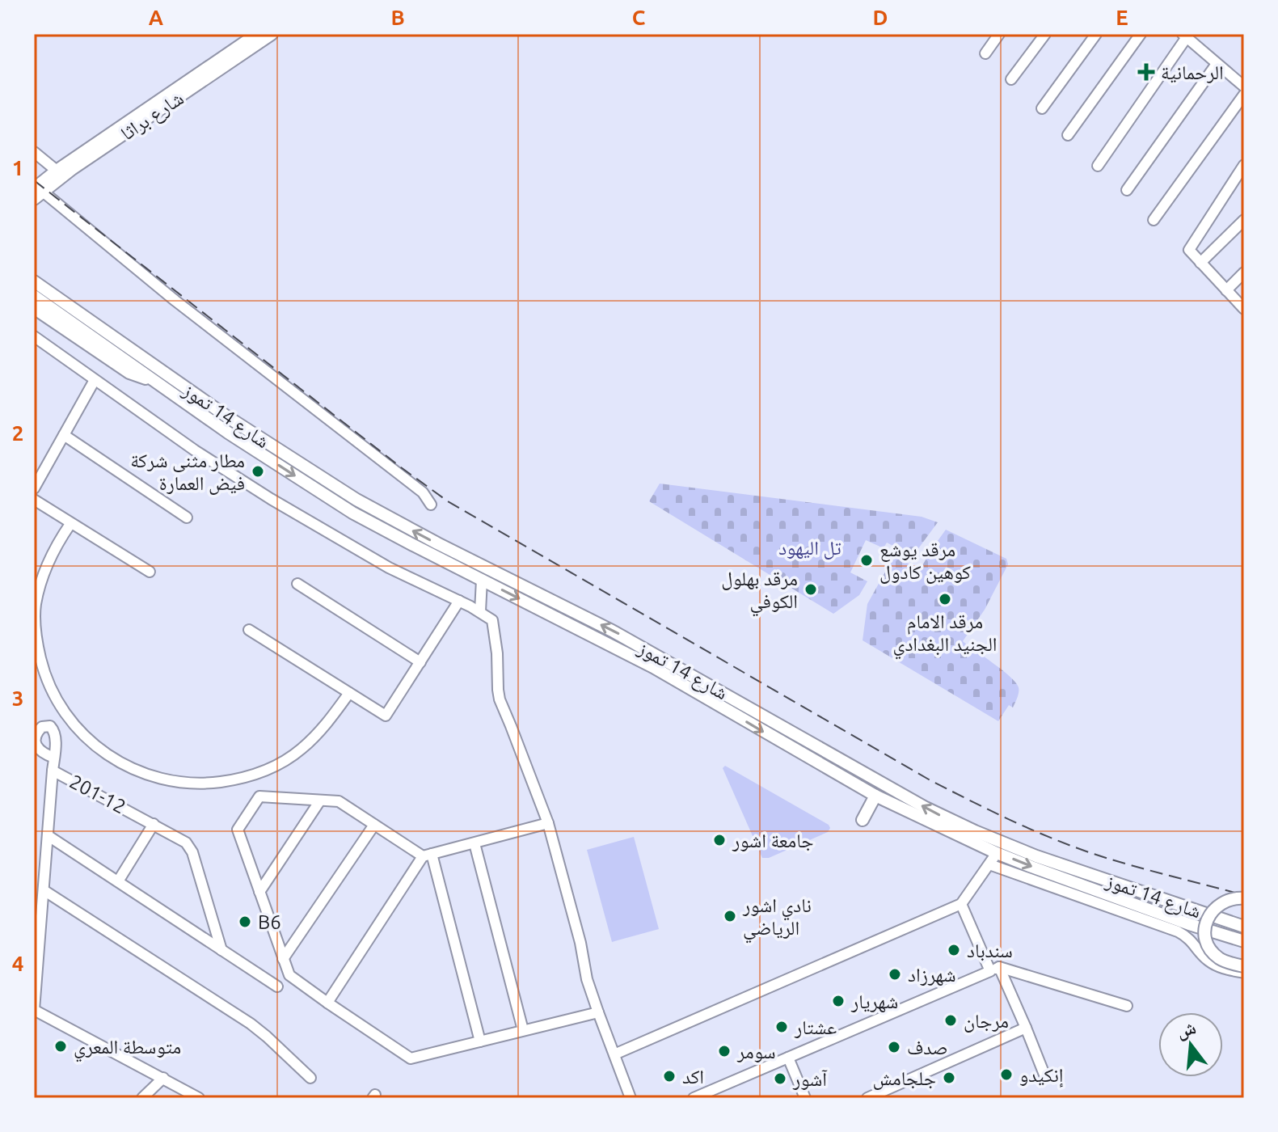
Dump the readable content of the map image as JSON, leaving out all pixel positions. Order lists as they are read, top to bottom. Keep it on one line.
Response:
{"streets":{"main road":["شارع براثا","شارع 14 تموز"],"street":["201-12"]},"parks":["تل اليهود"],"places":{"health":["الرحمانية"],"other":["مطار مثنى شركة فيض العمارة","مرقد يوشع كوهين كادول","مرقد بهلول الكوفي","مرقد الامام الجنيد البغدادي","جامعة اشور","نادي اشور الرياضي","B6","سندباد","شهرزاد","شهريار","مرجان","عشتار","متوسطة المعري","صدف","سومر","إنكيدو","اكد","جلجامش","آشور"]},"north":"top","grid":{"columns":["A","B","C","D","E"],"rows":["1","2","3","4"]}}
